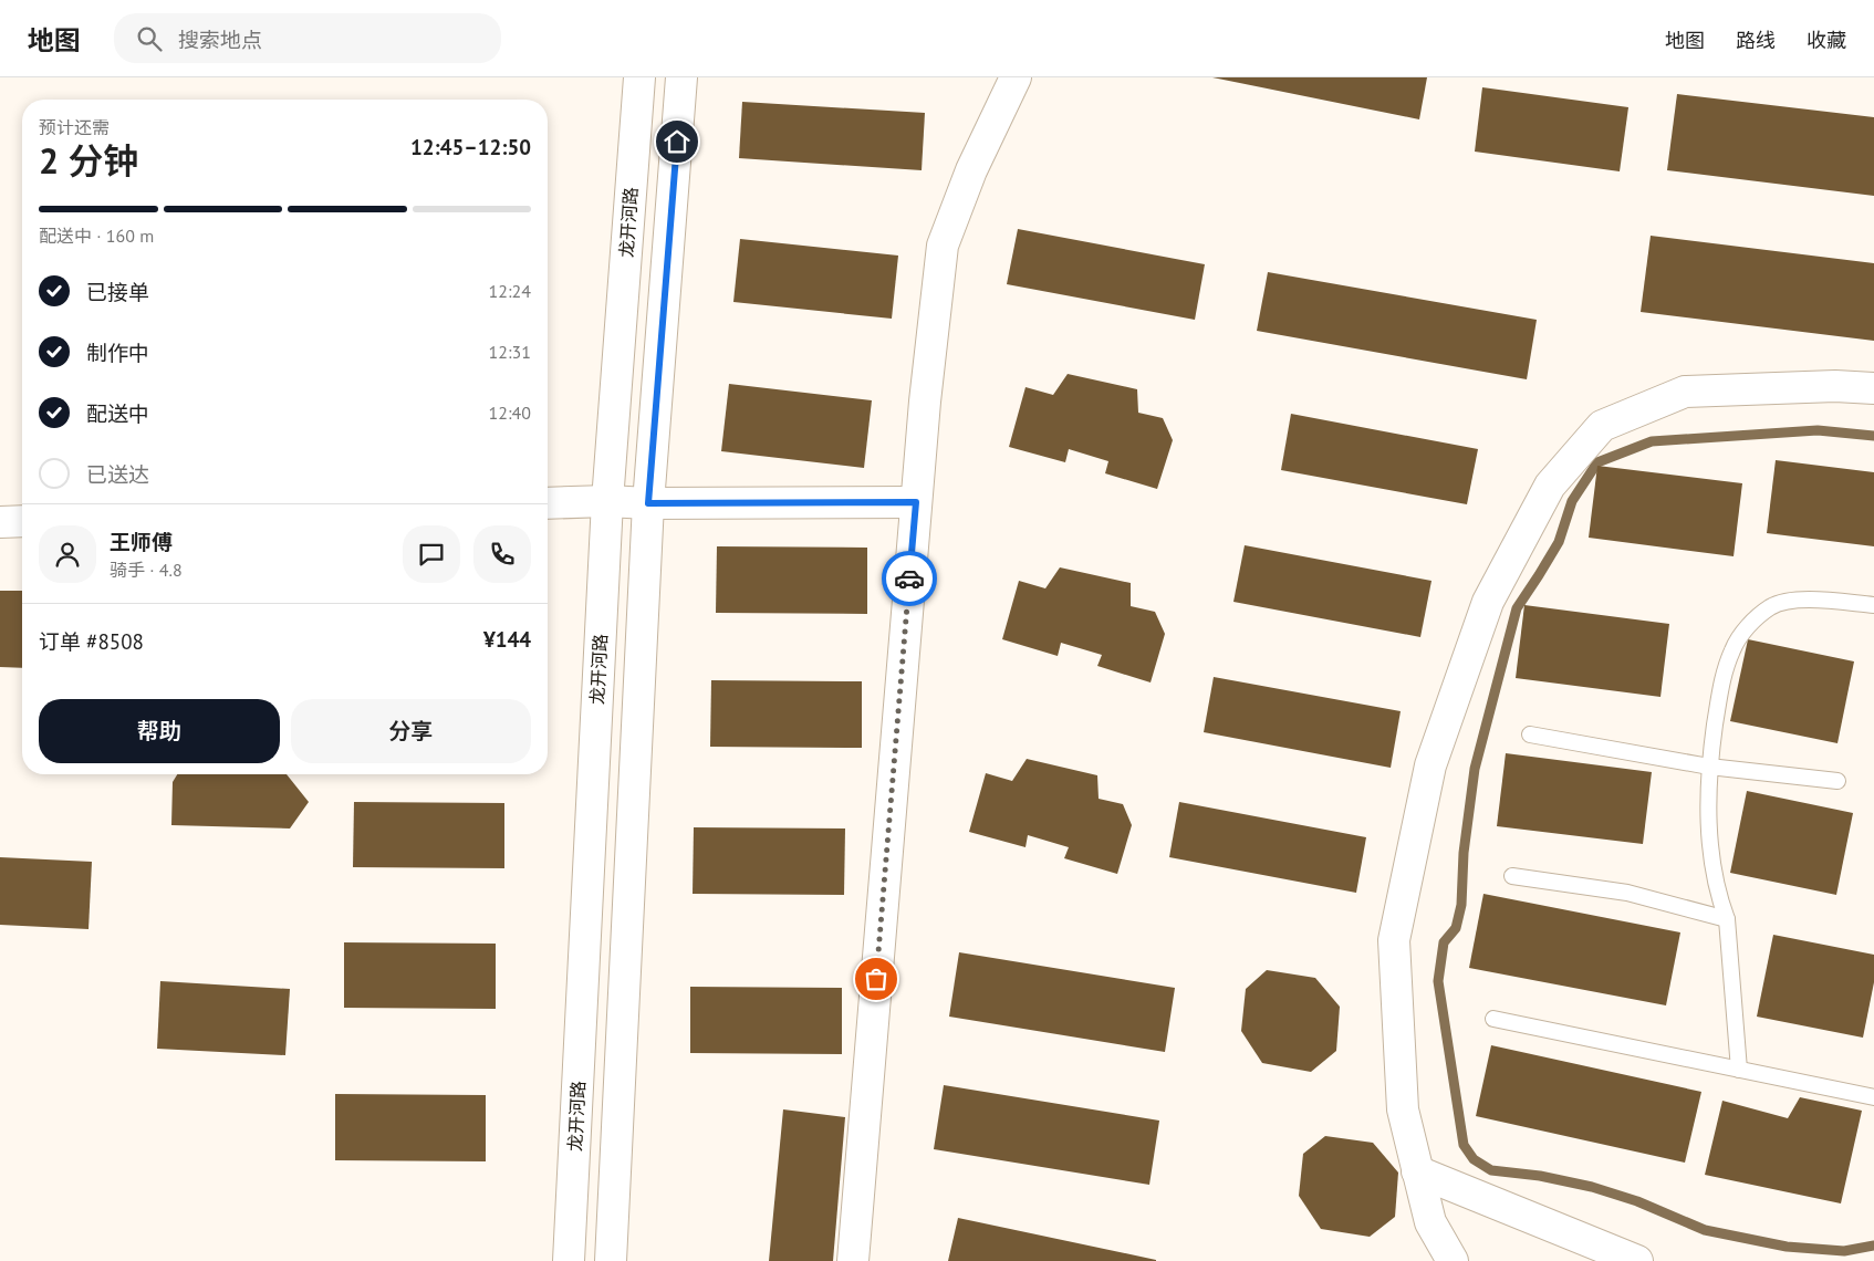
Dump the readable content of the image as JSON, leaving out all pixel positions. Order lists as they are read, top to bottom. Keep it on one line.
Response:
{"streets":{"street":["龙开河路"]},"page":{"header":"地图","search":"搜索地点","nav":["地图","路线","收藏"],"heading":["2 分钟","预计还需","12:45–12:50"],"panel":["王师傅","骑手 · 4.8","订单 #8508","¥144"],"bar":"配送中 · 160 m","list":[["已接单","12:24"],["制作中","12:31"],["配送中","12:40"],"已送达"],"buttons":["帮助","分享"]}}
